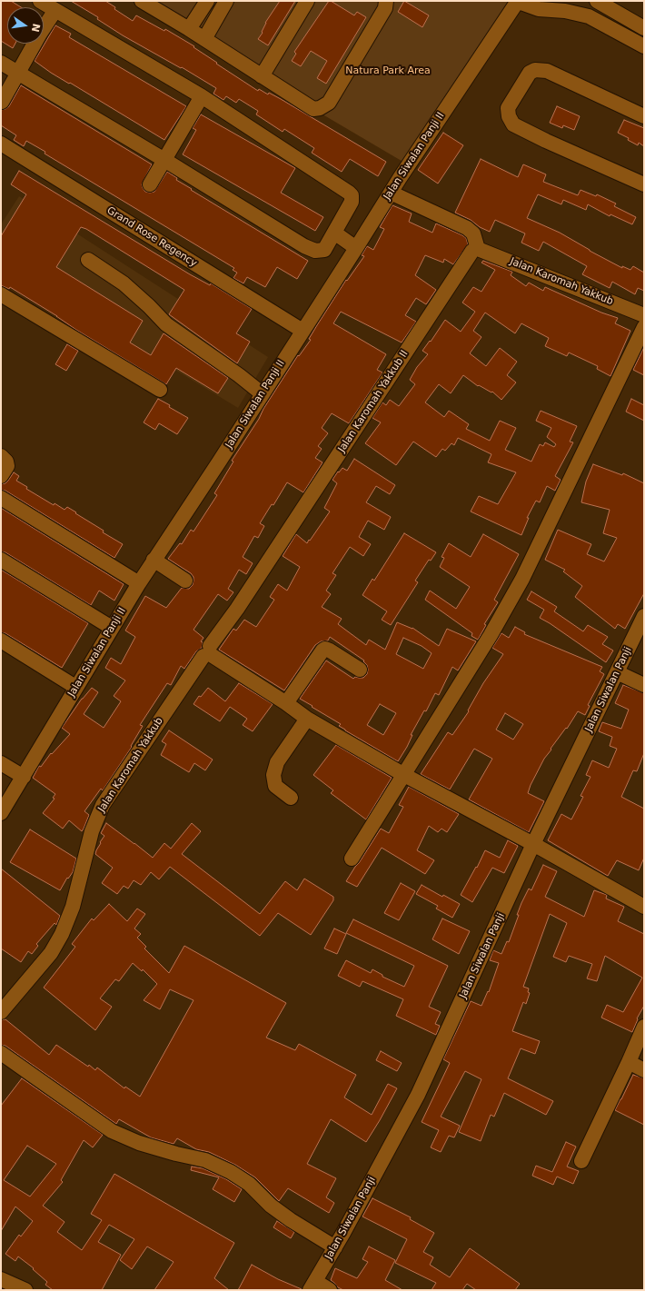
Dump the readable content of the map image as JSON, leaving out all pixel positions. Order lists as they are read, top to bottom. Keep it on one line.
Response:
{"streets":{"street":["Jalan Siwalan Panji II","Grand Rose Regency","Jalan Karomah Yakkub","Jalan Karomah Yakkub II","Jalan Siwalan Panji"]},"crossings":[["Jalan Siwalan Panji II","Grand Rose Regency"],["Jalan Karomah Yakkub","Jalan Karomah Yakkub II"]],"parks":["Natura Park Area"],"north":"right"}
